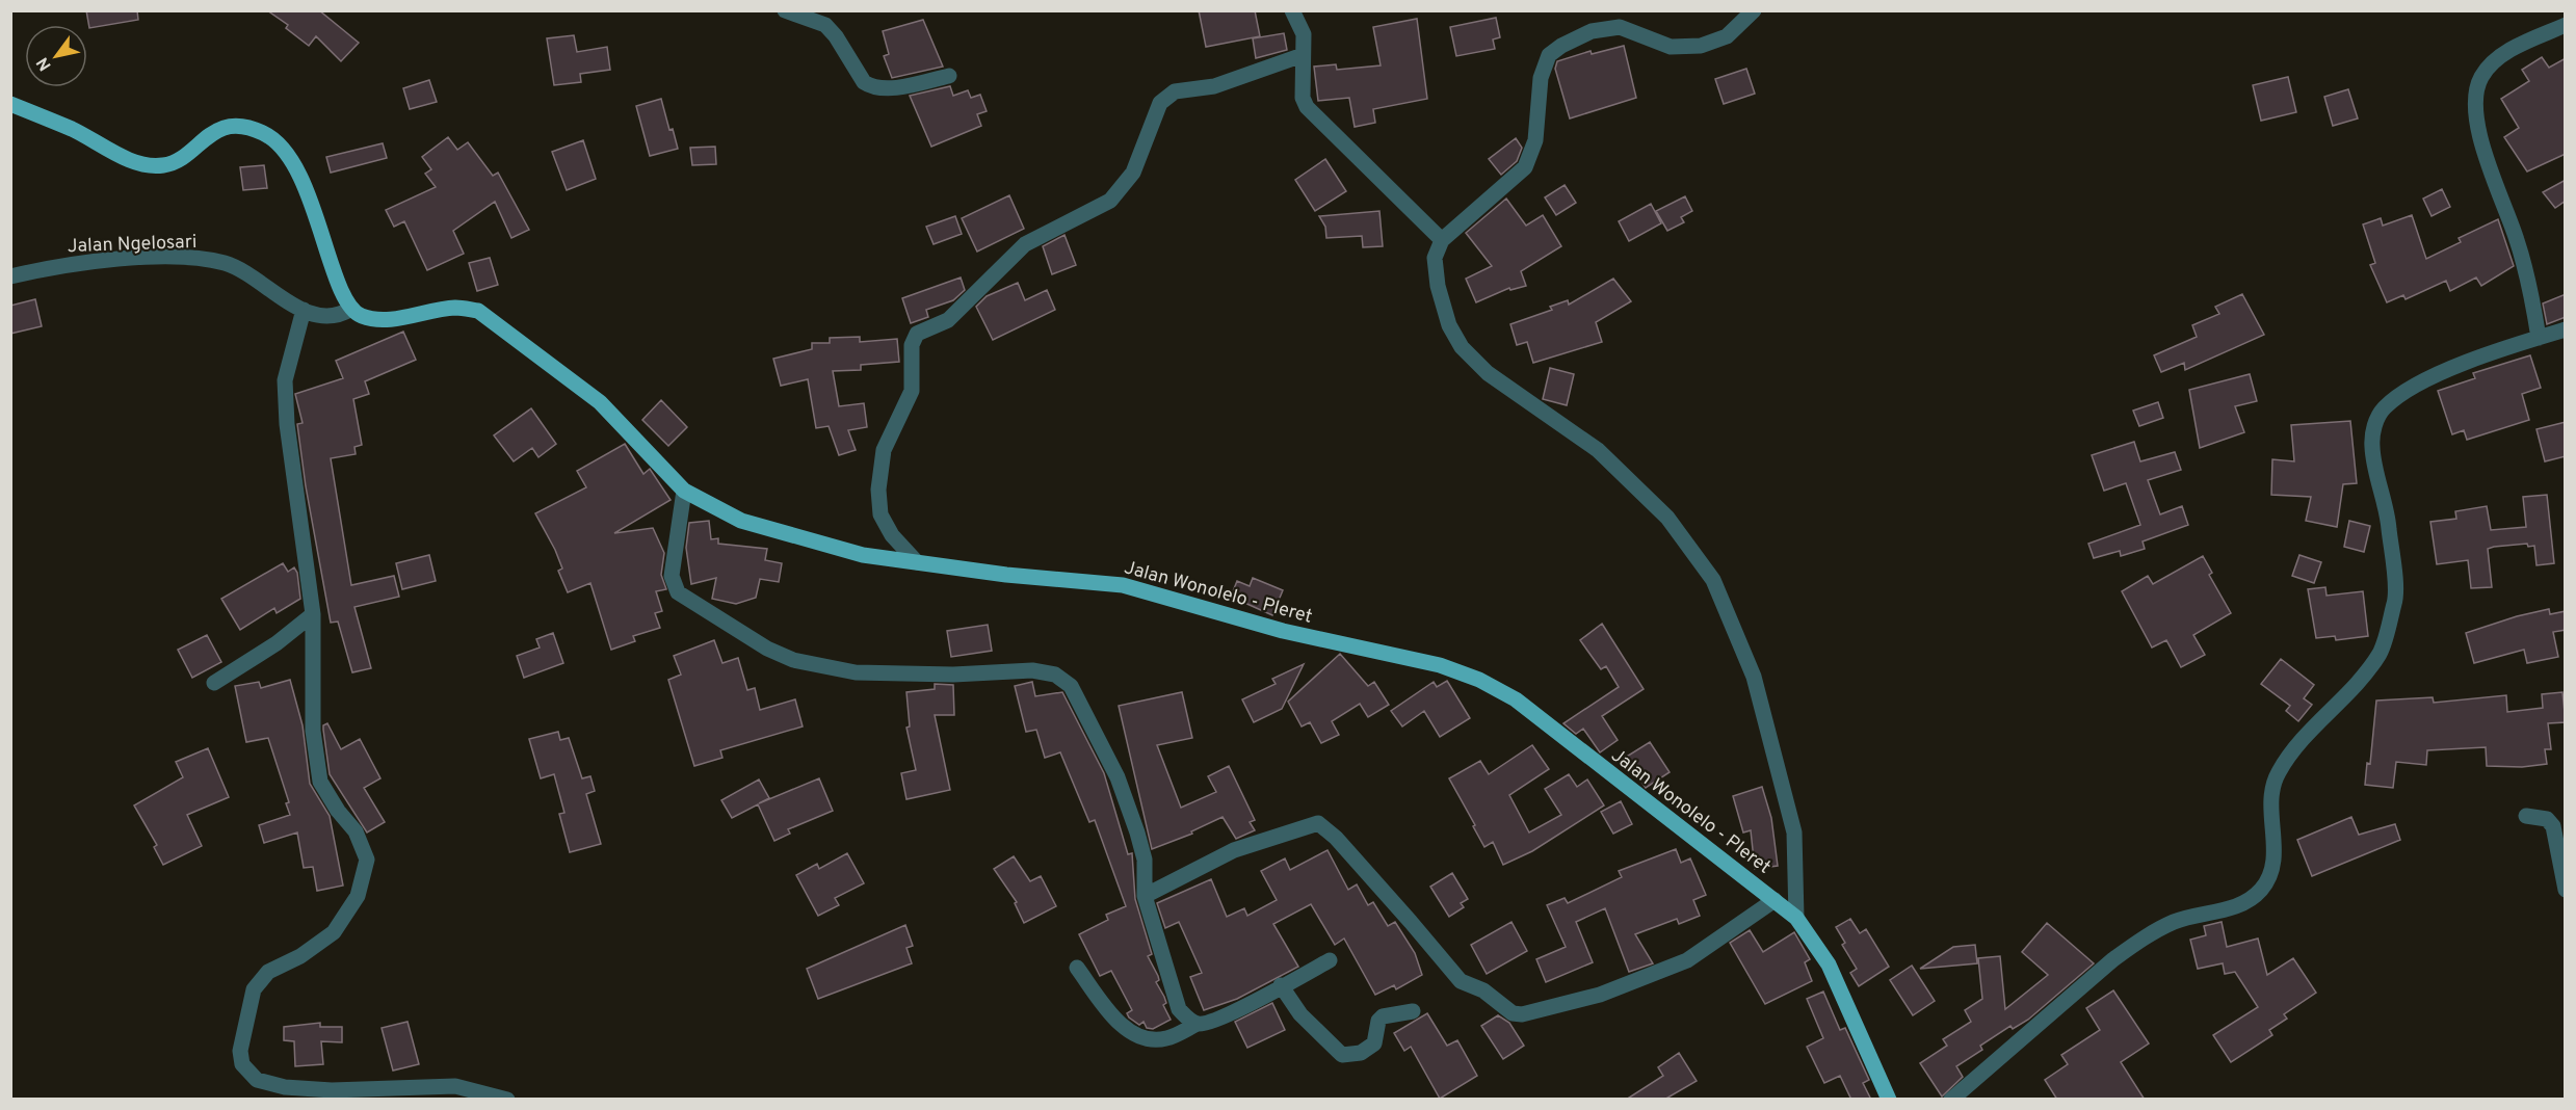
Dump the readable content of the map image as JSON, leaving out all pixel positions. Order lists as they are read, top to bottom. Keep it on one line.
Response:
{"streets":{"main road":["Jalan Wonolelo - Pleret"],"street":["Jalan Ngelosari"]},"crossings":[["Jalan Ngelosari","Jalan Wonolelo - Pleret"]],"north":"bottom left"}
